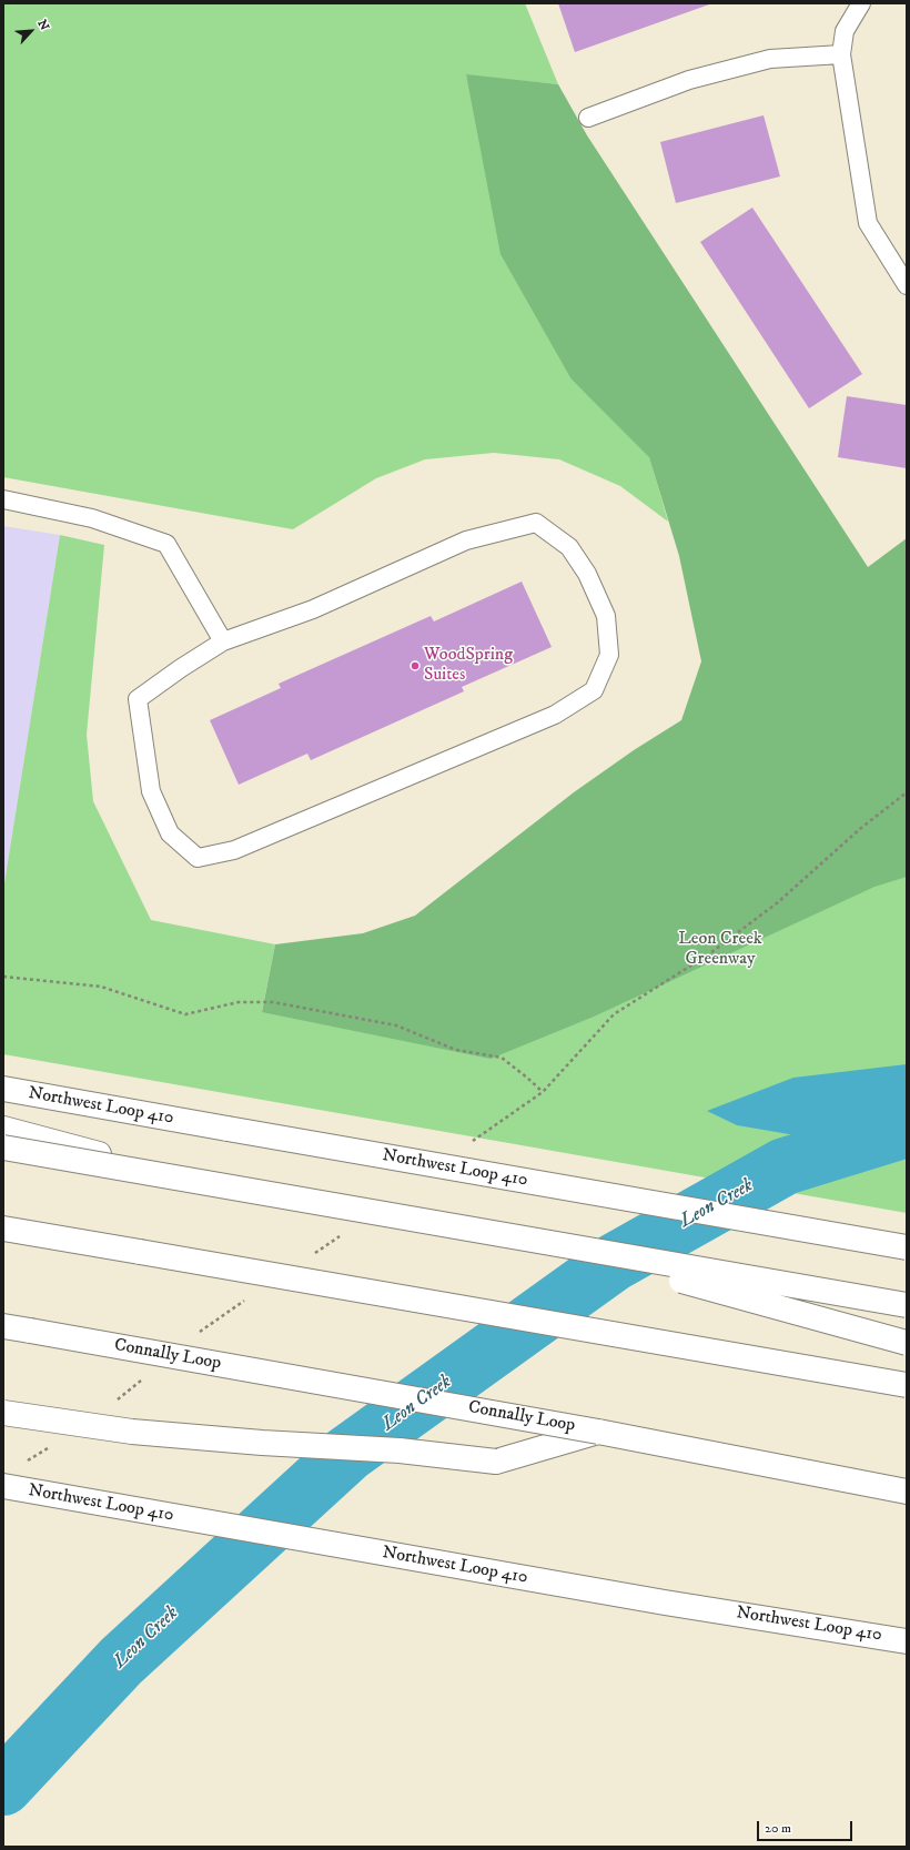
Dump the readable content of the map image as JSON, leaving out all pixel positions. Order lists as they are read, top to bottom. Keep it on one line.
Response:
{"streets":{"main road":["Northwest Loop 410","Connally Loop"]},"water":["Leon Creek"],"parks":["Leon Creek Greenway"],"places":["WoodSpring Suites"],"scale_bar":"20 m","north":"top right"}
